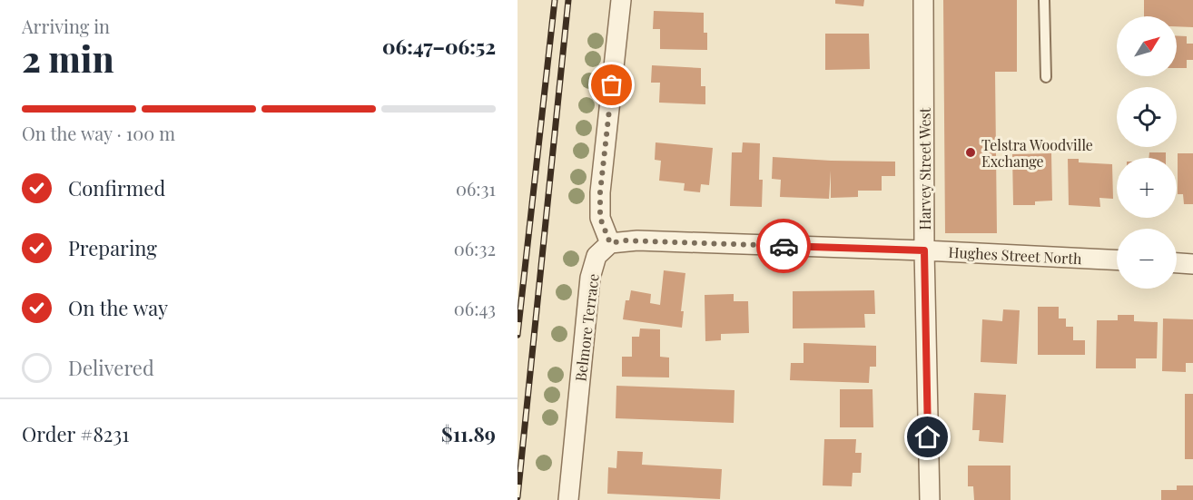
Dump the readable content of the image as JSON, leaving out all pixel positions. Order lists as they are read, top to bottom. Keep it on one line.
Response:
{"streets":{"street":["Harvey Street West","Hughes Street North","Belmore Terrace"]},"crossings":[["Harvey Street West","Hughes Street North"],["Hughes Street North","Belmore Terrace"]],"places":["Telstra Woodville Exchange"],"north":"top right","page":{"heading":["2 min","Arriving in","06:47–06:52"],"panel":["Order #8231","$11.89"],"map_buttons":["+","−"],"bar":"On the way · 100 m","list":[["Confirmed","06:31"],["Preparing","06:32"],["On the way","06:43"],"Delivered"]}}
